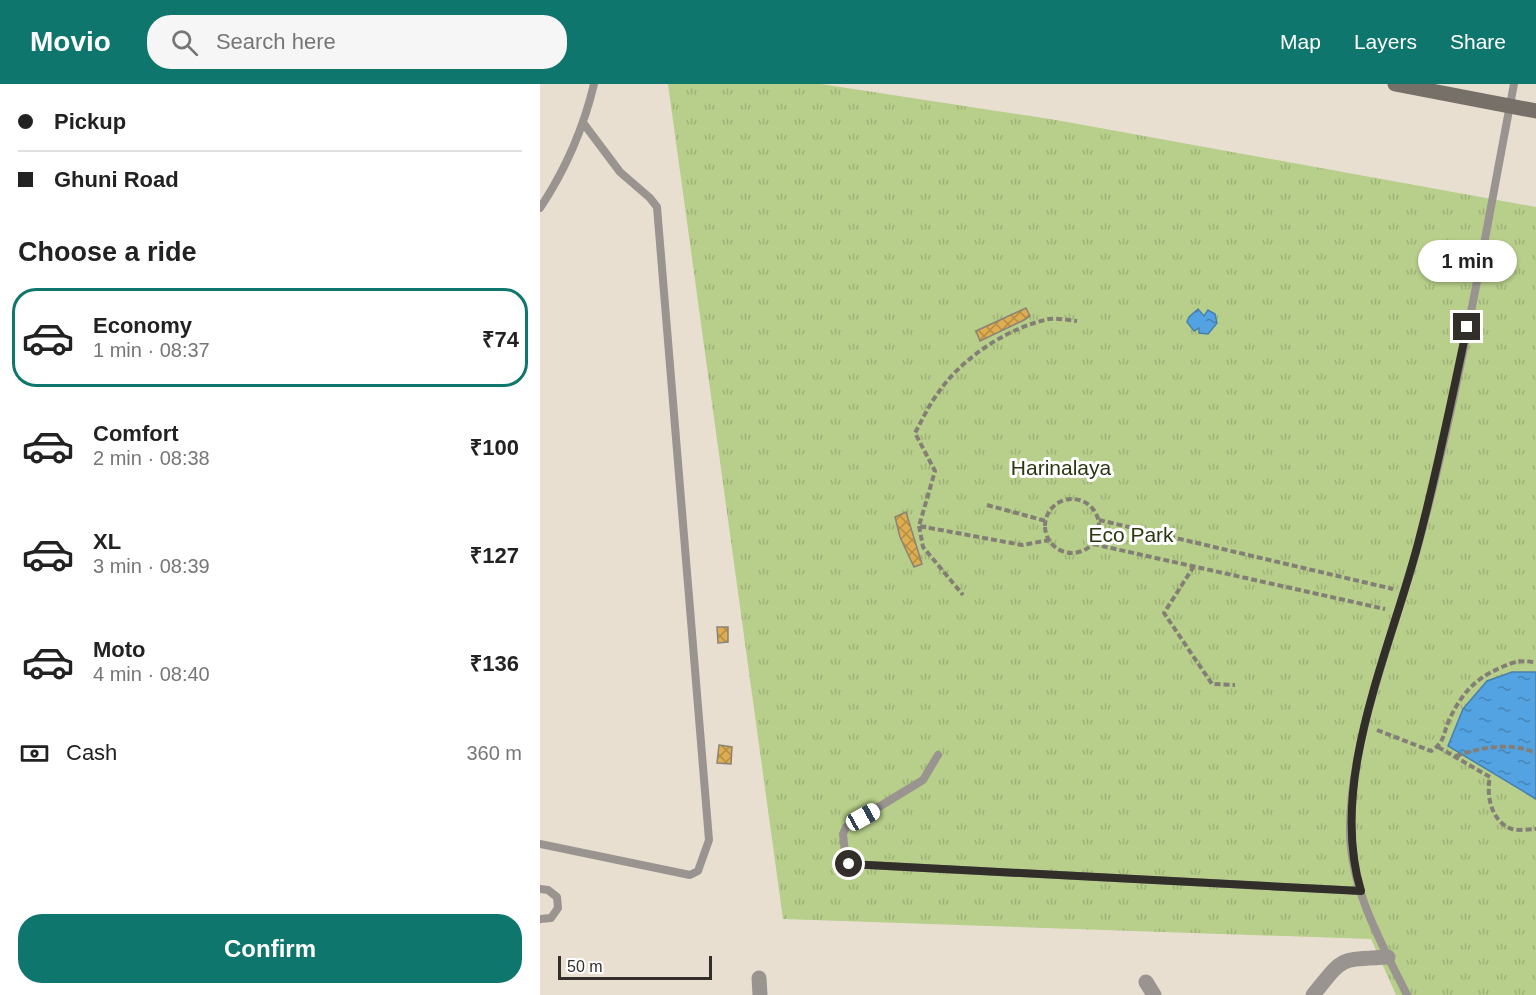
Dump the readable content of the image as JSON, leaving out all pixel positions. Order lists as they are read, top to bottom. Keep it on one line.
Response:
{"parks":["Harinalaya","Eco Park"],"scale_bar":"50 m","page":{"header":"Movio","search":"Search here","nav":["Map","Layers","Share"],"banner":["Pickup","Ghuni Road"],"heading":"Choose a ride","bubble":"1 min","list":[{"name":"Economy","note":"1 min · 08:37","value":"₹74"},{"name":"Comfort","note":"2 min · 08:38","value":"₹100"},{"name":"XL","note":"3 min · 08:39","value":"₹127"},{"name":"Moto","note":"4 min · 08:40","value":"₹136"}],"pay":["Cash","360 m"],"buttons":"Confirm","scale":"50 m"}}
